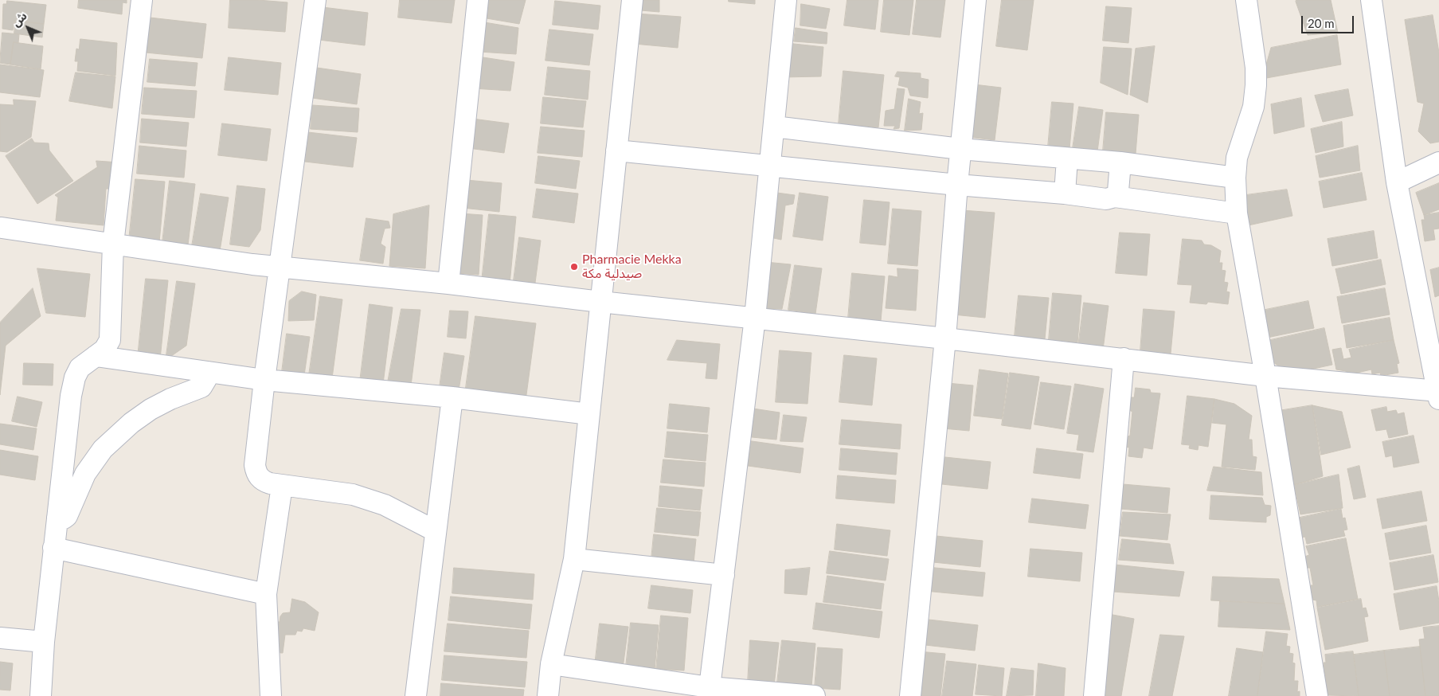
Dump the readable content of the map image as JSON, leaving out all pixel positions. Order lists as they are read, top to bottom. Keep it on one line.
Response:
{"places":["Pharmacie Mekka صيدلية مكة"],"scale_bar":"20 m","north":"top left"}
